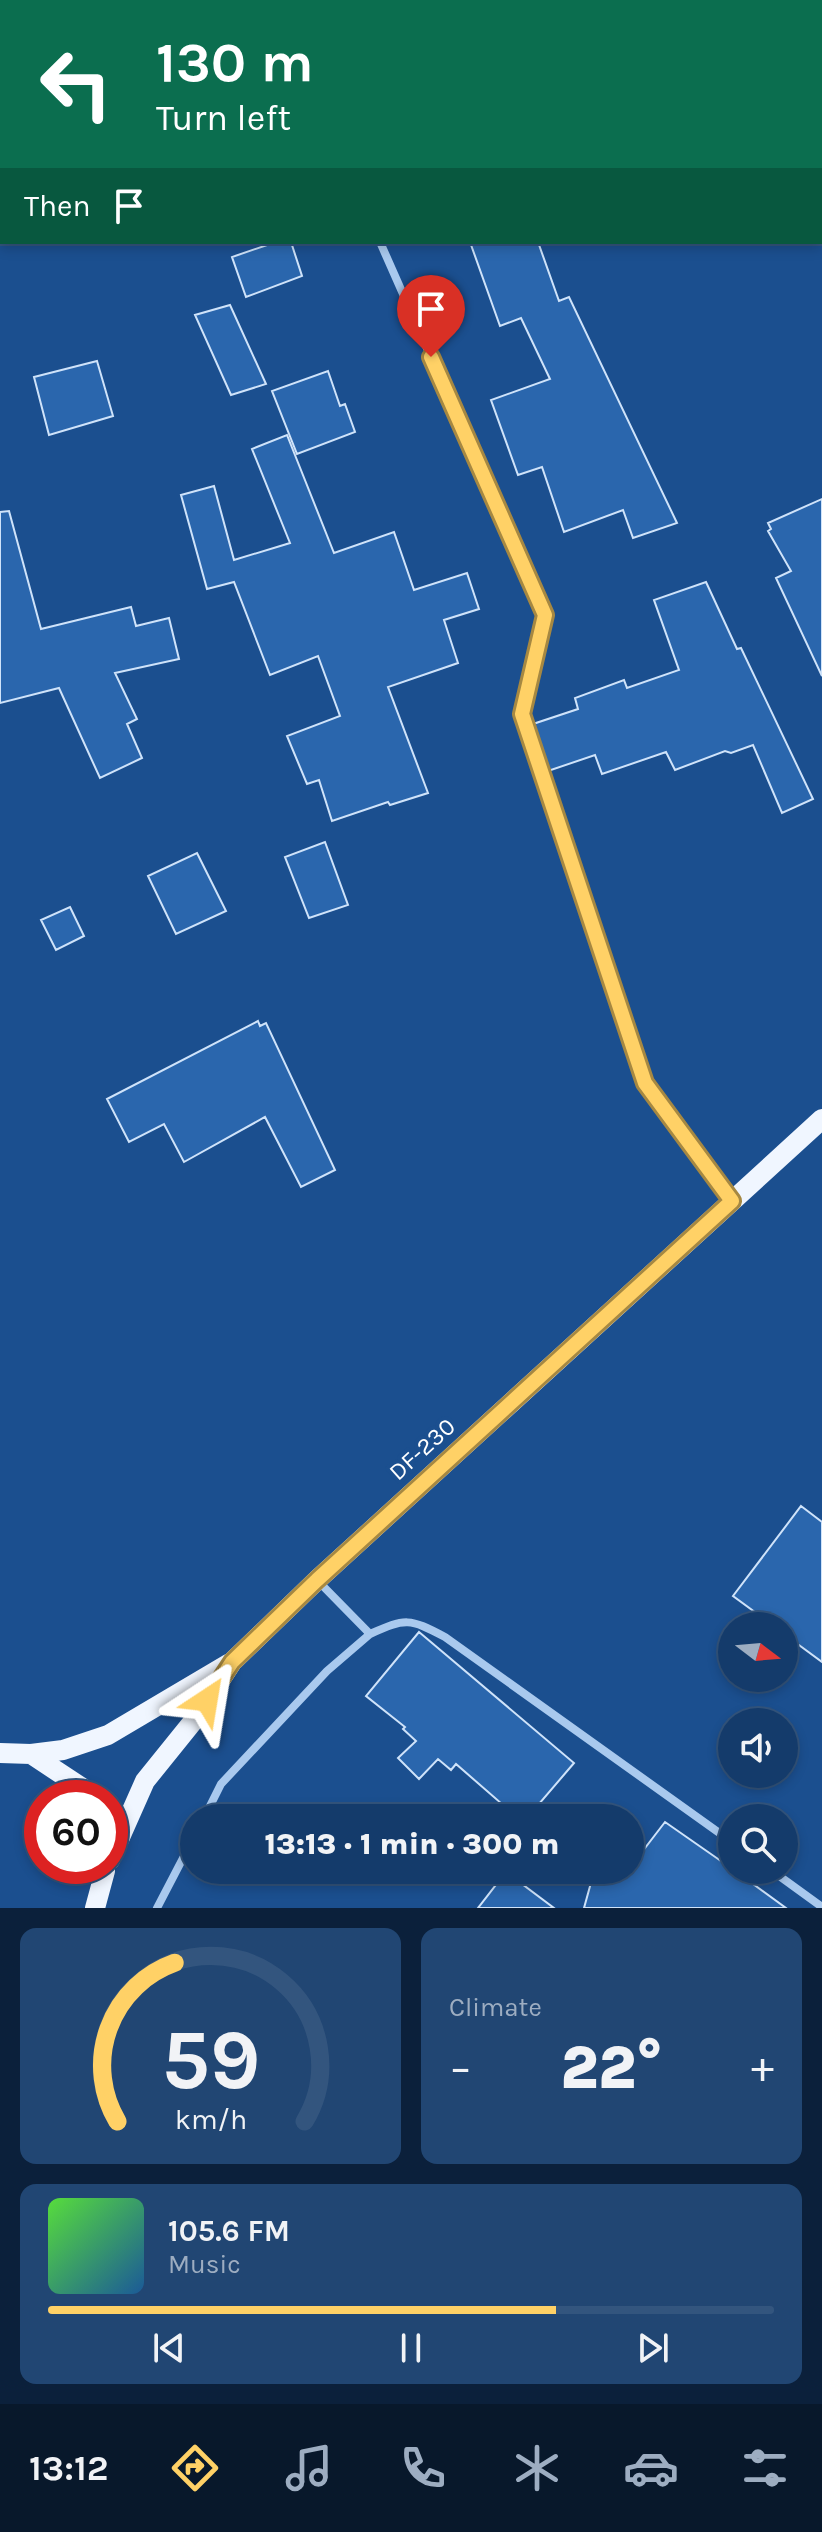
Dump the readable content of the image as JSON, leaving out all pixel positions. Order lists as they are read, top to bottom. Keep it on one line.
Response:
{"streets":{"main road":["DF-230"]},"north":"right","page":{"turn":["130 m","Turn left"],"then":"Then","limit":"60","trip":"13:13 · 1 min · 300 m","tile":"Climate","heat":["−","22°","+"],"song":["105.6 FM","Music"],"tabs":"13:12","gauge":["59","km/h"]}}
